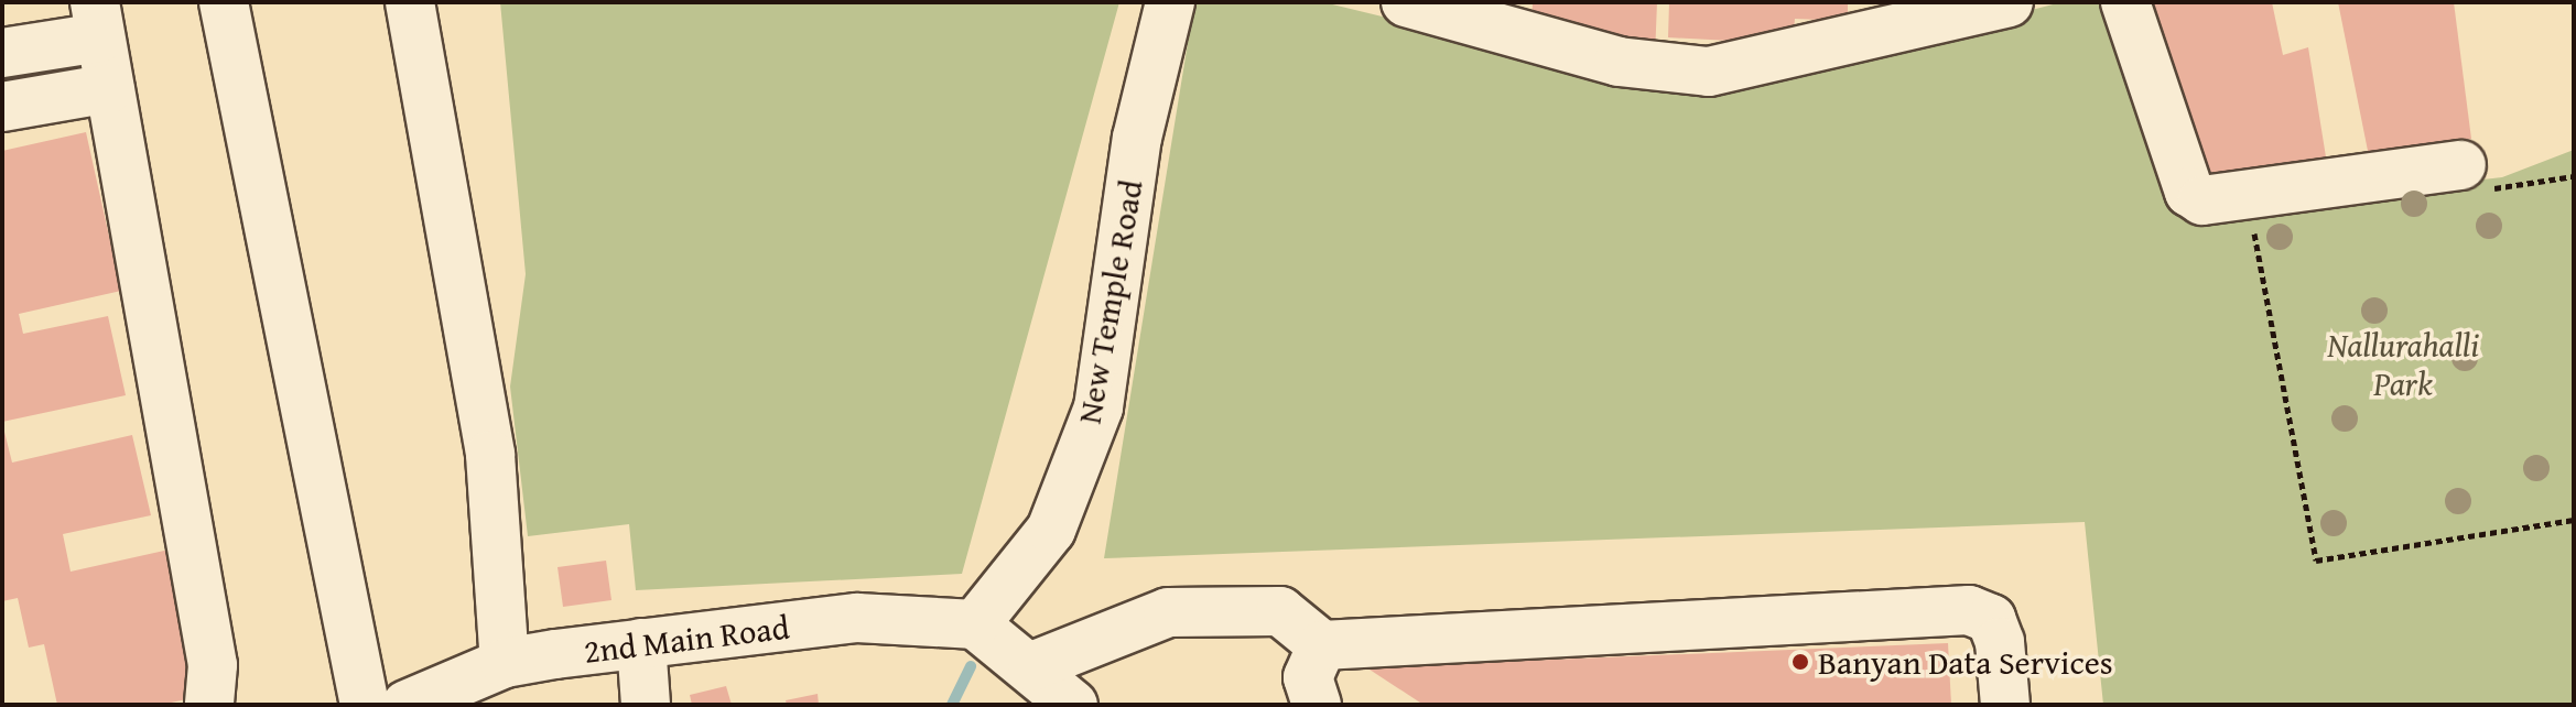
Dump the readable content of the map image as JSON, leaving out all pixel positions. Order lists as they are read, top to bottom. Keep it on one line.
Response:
{"streets":{"street":["New Temple Road","2nd Main Road"]},"crossings":[["New Temple Road","2nd Main Road"]],"parks":["Nallurahalli Park"],"places":["Banyan Data Services"]}
